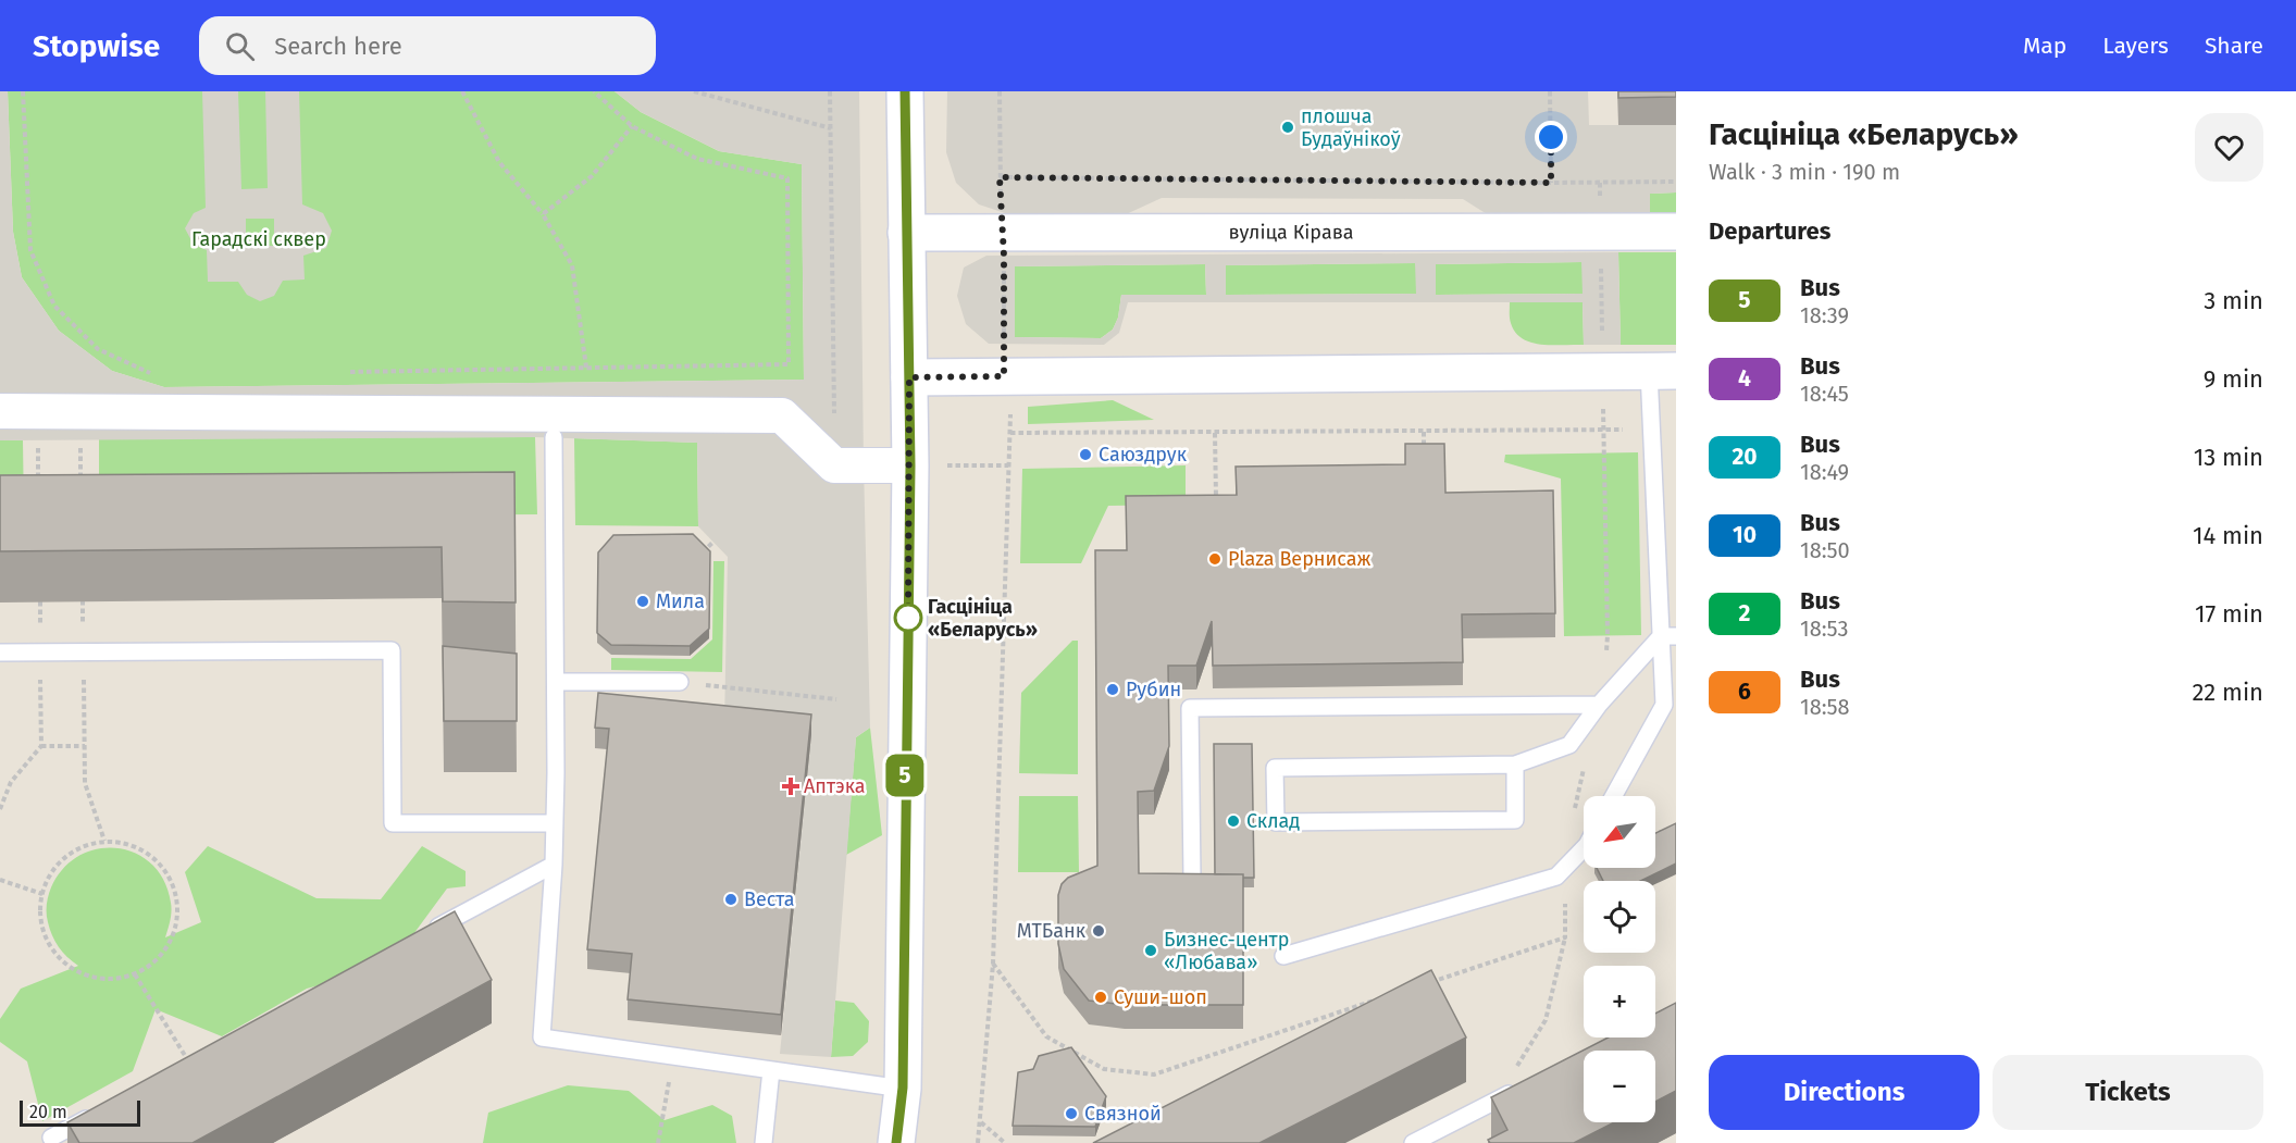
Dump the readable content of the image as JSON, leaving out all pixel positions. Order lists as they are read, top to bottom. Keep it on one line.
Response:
{"streets":{"street":["вуліца Кірава"]},"parks":["Гарадскі сквер"],"places":{"other":["плошча Будаўнікоў","Саюздрук","Plaza Вернисаж","Мила","Гасцініца «Беларусь»","Рубин","Склад","Веста","МТБанк","Бизнес-центр «Любава»","Суши-шоп","Связной"],"health":["Аптэка"]},"lines":["bus line 5"],"scale_bar":"20 m","north":"bottom left","page":{"header":"Stopwise","search":"Search here","nav":["Map","Layers","Share"],"on_map":"5","heading":[["Гасцініца «Беларусь»","Walk · 3 min · 190 m"],"Departures"],"list":[{"mark":"5","name":"Bus","note":"18:39","value":"3 min"},{"mark":"4","name":"Bus","note":"18:45","value":"9 min"},{"mark":"20","name":"Bus","note":"18:49","value":"13 min"},{"mark":"10","name":"Bus","note":"18:50","value":"14 min"},{"mark":"2","name":"Bus","note":"18:53","value":"17 min"},{"mark":"6","name":"Bus","note":"18:58","value":"22 min"}],"map_buttons":["+","−"],"buttons":["Directions","Tickets"],"scale":"20 m"}}
